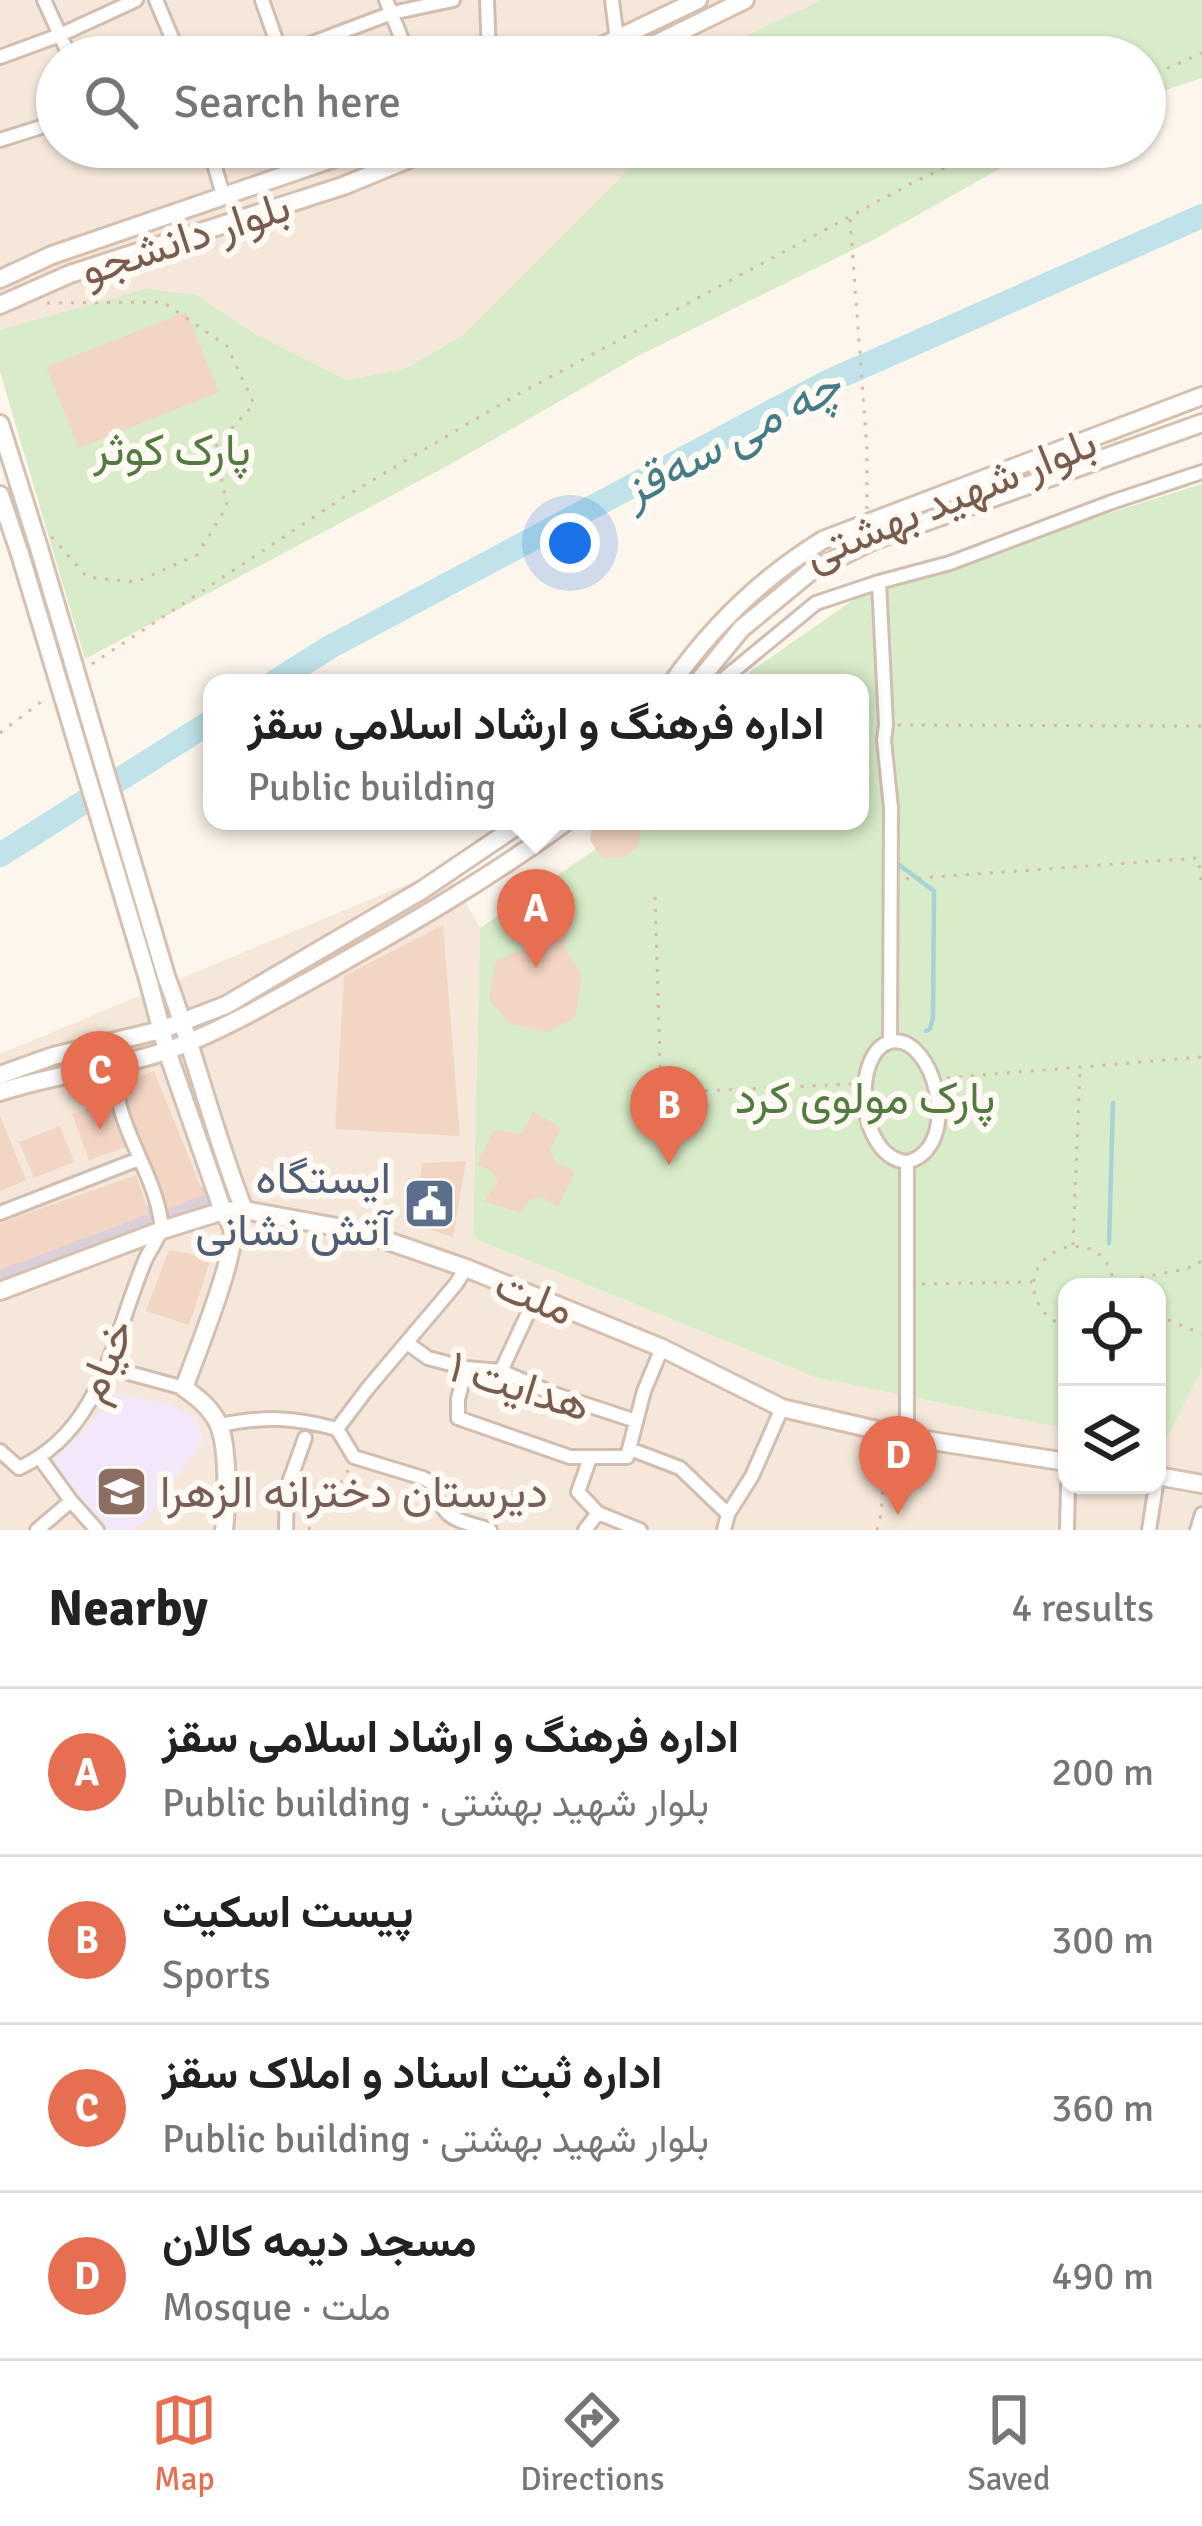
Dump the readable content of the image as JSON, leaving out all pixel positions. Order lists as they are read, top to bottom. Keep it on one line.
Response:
{"streets":{"main road":["بلوار دانشجو","بلوار شهید بهشتی","ملت"],"street":["خیام","هدایت ۱"]},"crossings":[["ملت","خیام"]],"water":["چە می سەقز"],"parks":["پارک کوثر","پارک مولوی کرد"],"places":{"public building":["ایستگاه آتش نشانی"],"school or university":["دیرستان دخترانه الزهرا"]},"page":{"search":"Search here","popup":["اداره فرهنگ و ارشاد اسلامی سقز","Public building"],"pins":["A","C","B","D"],"heading":["Nearby","4 results"],"list":[{"mark":"A","name":"اداره فرهنگ و ارشاد اسلامی سقز","note":"Public building · بلوار شهید بهشتی","value":"200 m"},{"mark":"B","name":"پیست اسکیت","note":"Sports","value":"300 m"},{"mark":"C","name":"اداره ثبت اسناد و املاک سقز","note":"Public building · بلوار شهید بهشتی","value":"360 m"},{"mark":"D","name":"مسجد دیمه کالان","note":"Mosque · ملت","value":"490 m"}],"nav":["Map","Directions","Saved"]}}
